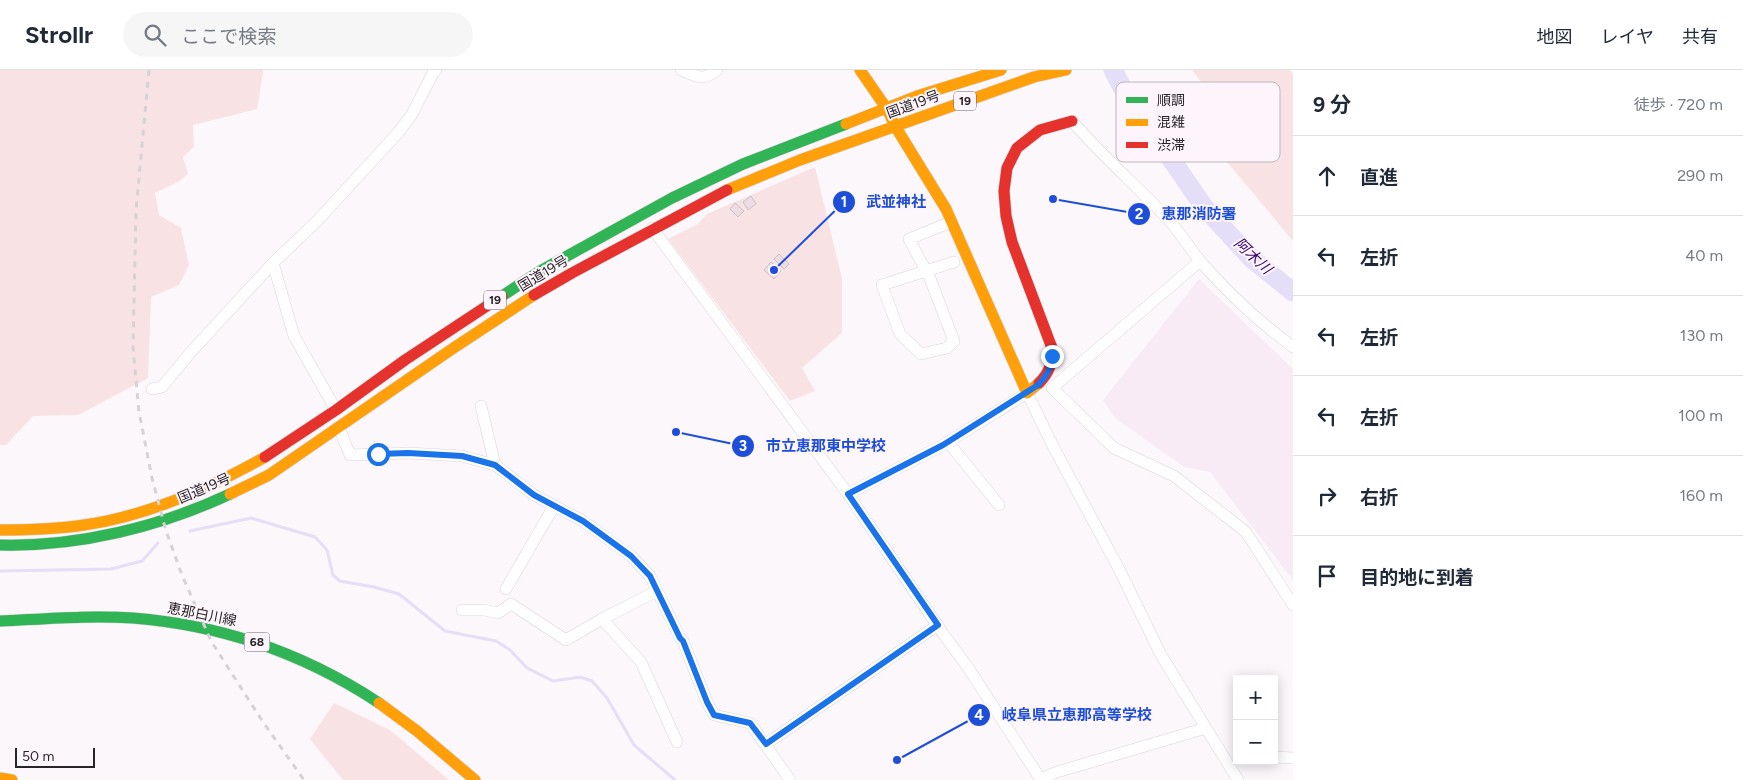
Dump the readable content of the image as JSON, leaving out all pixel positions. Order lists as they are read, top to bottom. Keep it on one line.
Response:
{"streets":{"main road":["19","国道19号","恵那白川線","68"]},"water":["阿木川"],"places":["恵那消防署","武並神社","市立恵那東中学校","岐阜県立恵那高等学校"],"legend":["順調","混雑","渋滞"],"scale_bar":"50 m","page":{"header":"Strollr","search":"ここで検索","nav":["地図","レイヤ","共有"],"heading":["9 分","徒歩 · 720 m"],"list":[["直進","290 m"],["左折","40 m"],["左折","130 m"],["左折","100 m"],["右折","160 m"],"目的地に到着"],"map_buttons":["+","−"],"scale":"50 m"}}
